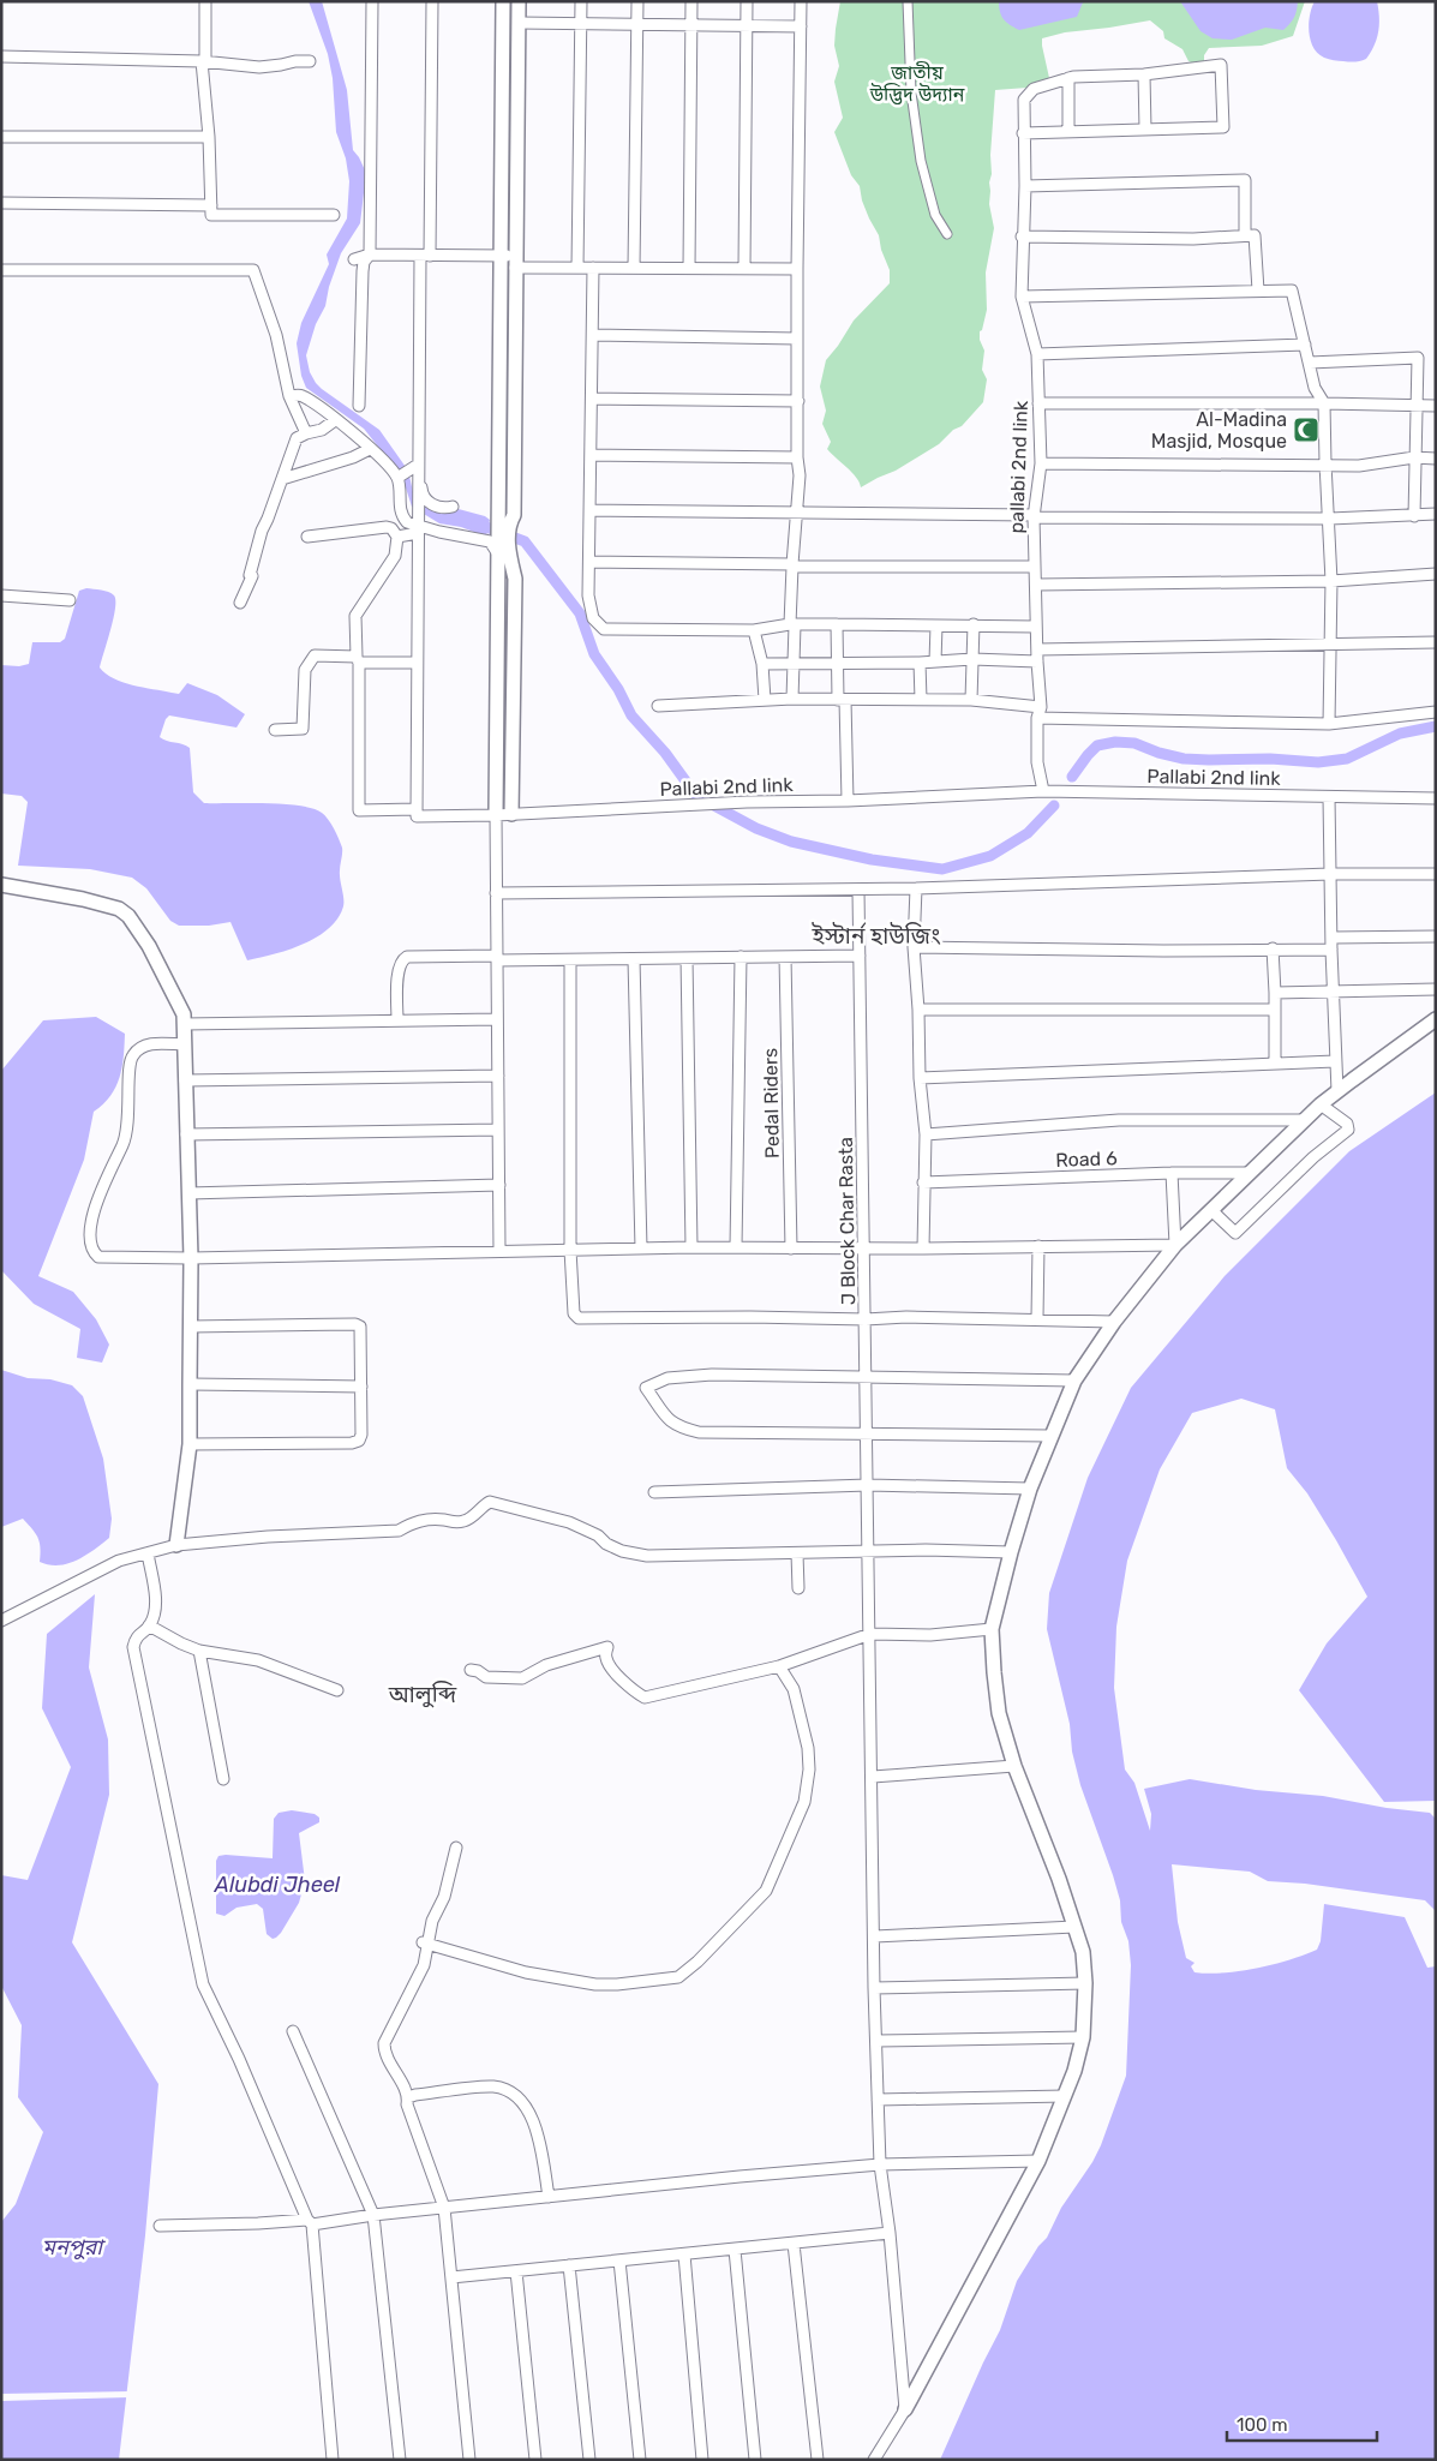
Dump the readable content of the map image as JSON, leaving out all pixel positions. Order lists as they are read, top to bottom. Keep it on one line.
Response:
{"streets":{"street":["pallabi 2nd link","Pallabi 2nd link","Pedal Riders","Road 6","J Block Char Rasta"]},"crossings":[["pallabi 2nd link","Pallabi 2nd link"]],"districts":["ইস্টার্ন হাউজিং","আলুব্দি"],"water":["Alubdi Jheel","মনপুরা"],"parks":["জাতীয় উদ্ভিদ উদ্যান"],"places":{"mosque":["Al-Madina Masjid, Mosque"]},"scale_bar":"100 m"}
